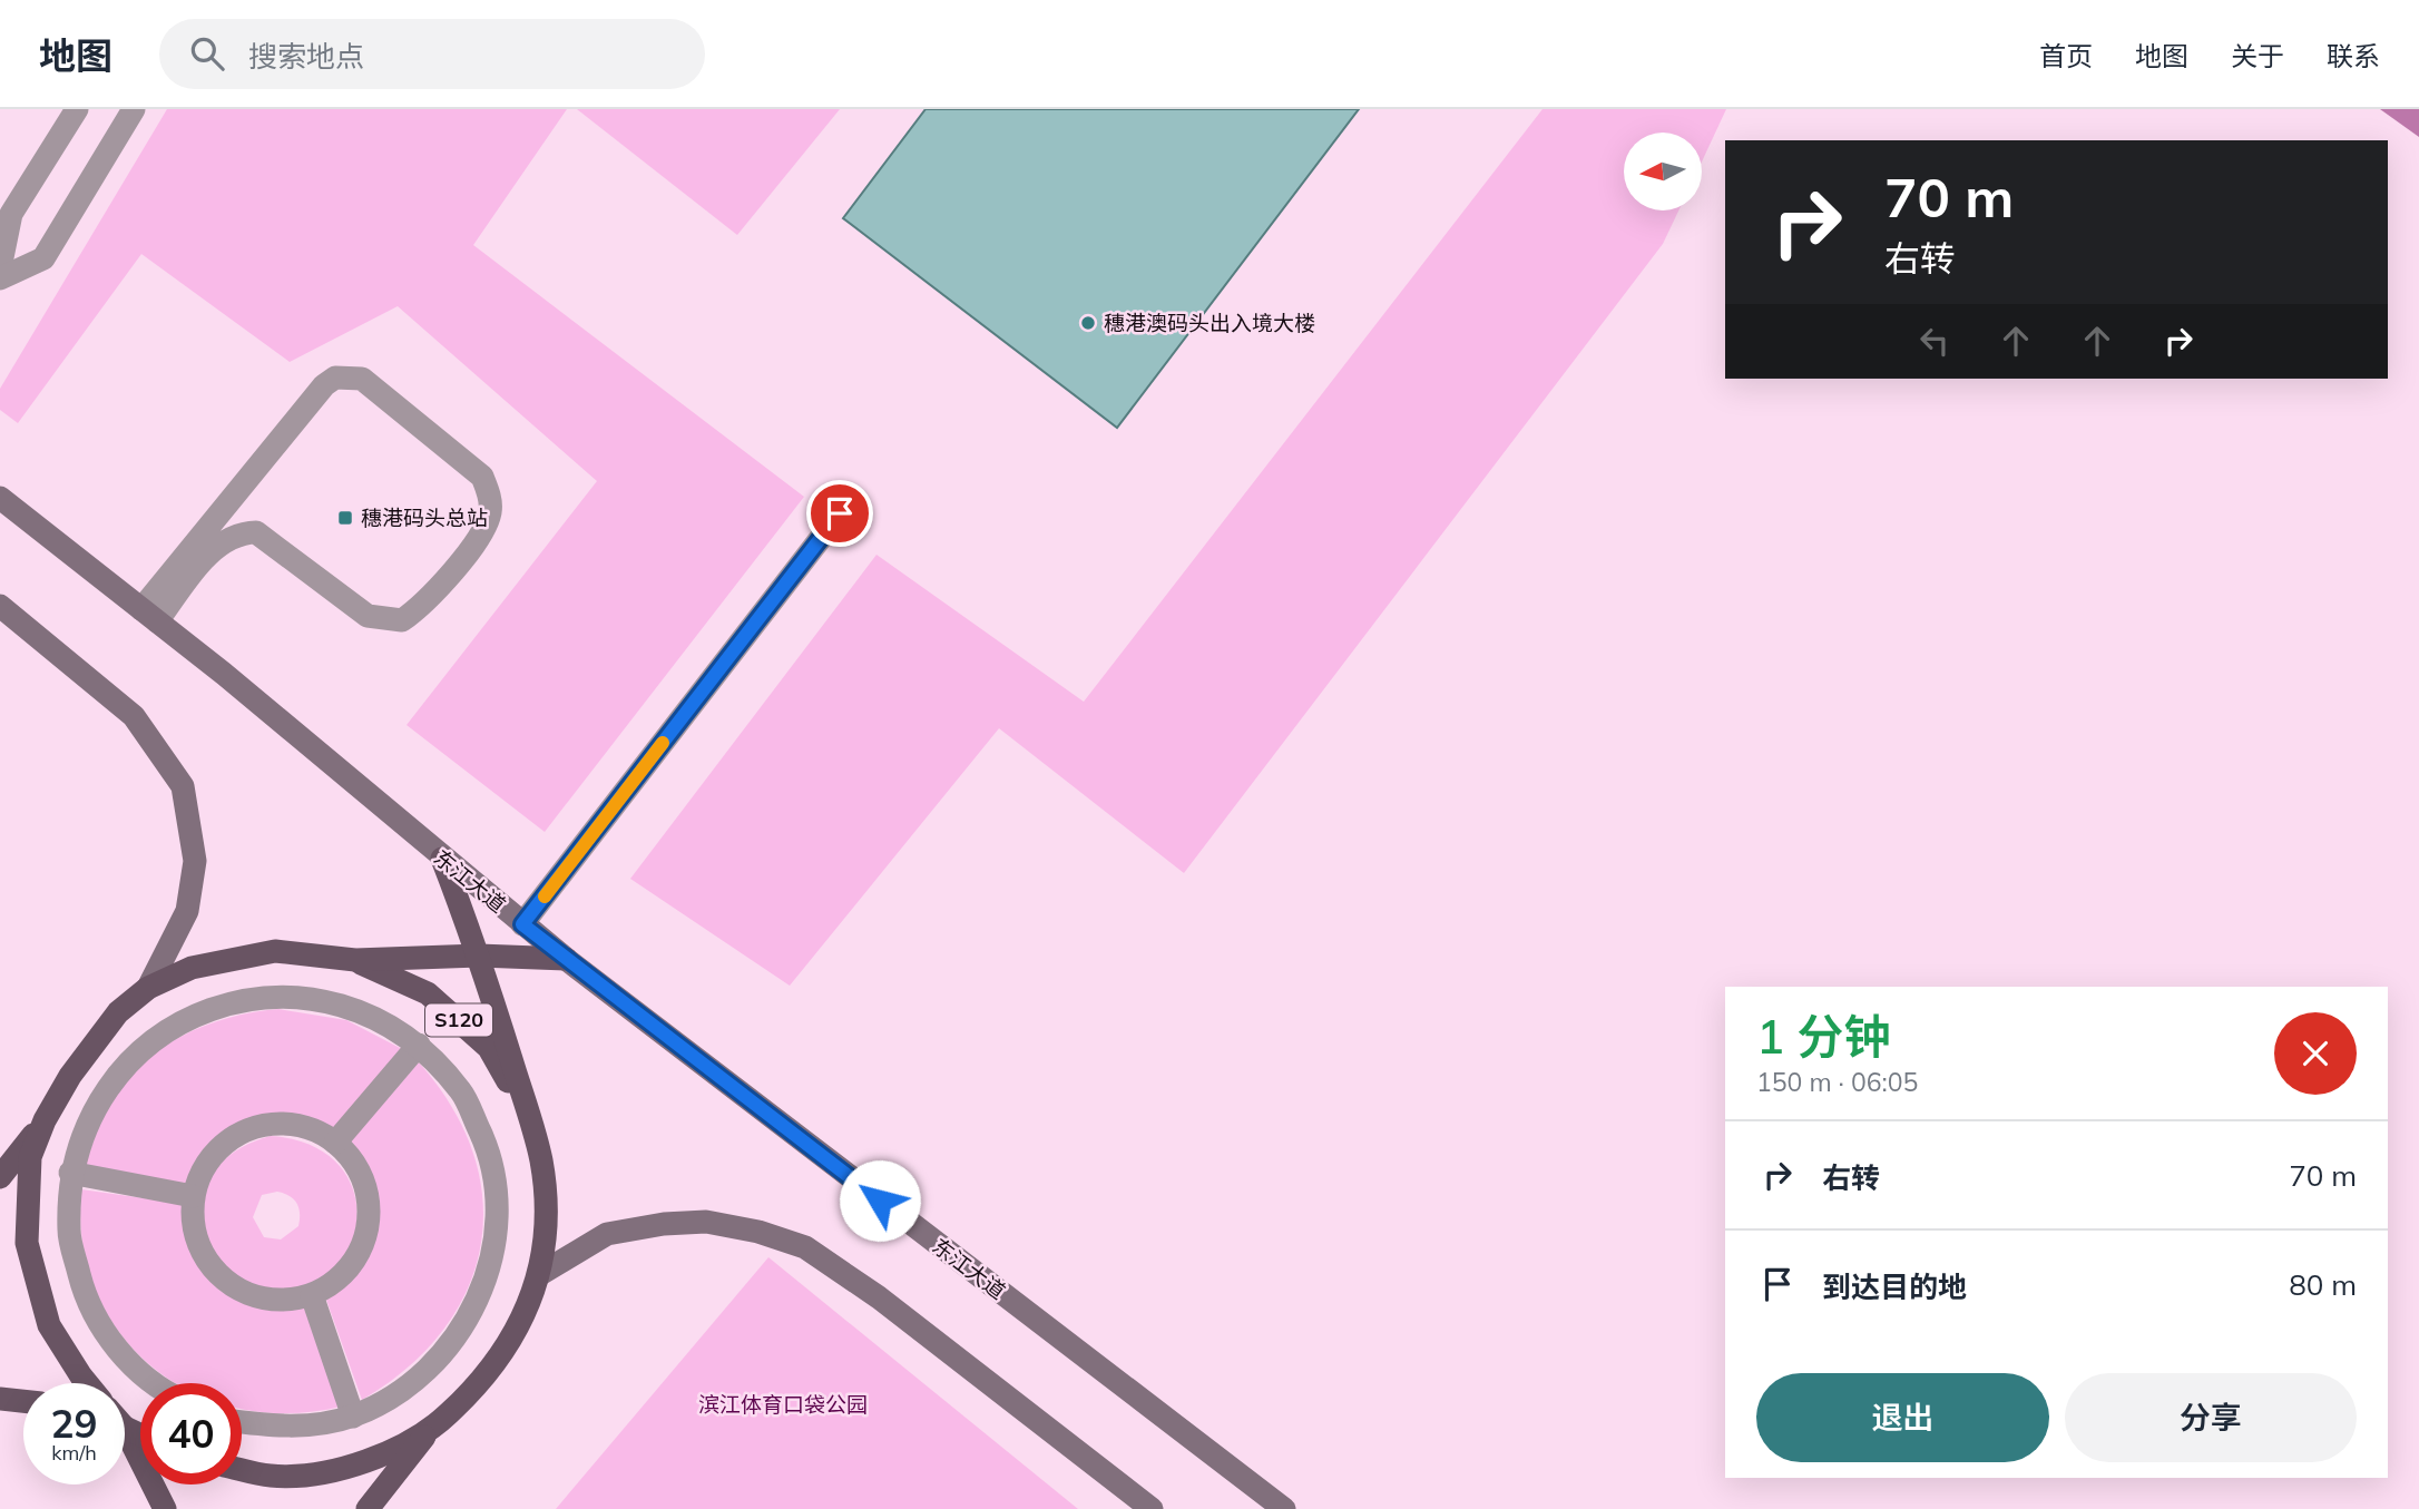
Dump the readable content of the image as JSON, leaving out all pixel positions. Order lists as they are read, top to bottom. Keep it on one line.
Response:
{"streets":{"main road":["S120"],"street":["东江大道"]},"parks":["滨江体育口袋公园"],"places":{"other":["穗港澳码头出入境大楼"],"transit":["穗港码头总站"]},"north":"left","page":{"header":"地图","search":"搜索地点","nav":["首页","地图","关于","联系"],"turn":["70 m","右转"],"heading":["1 分钟","150 m · 06:05"],"list":[{"name":"右转","value":"70 m"},{"name":"到达目的地","value":"80 m"}],"buttons":["退出","分享"],"speed":"29 km/h","limit":"40"}}
